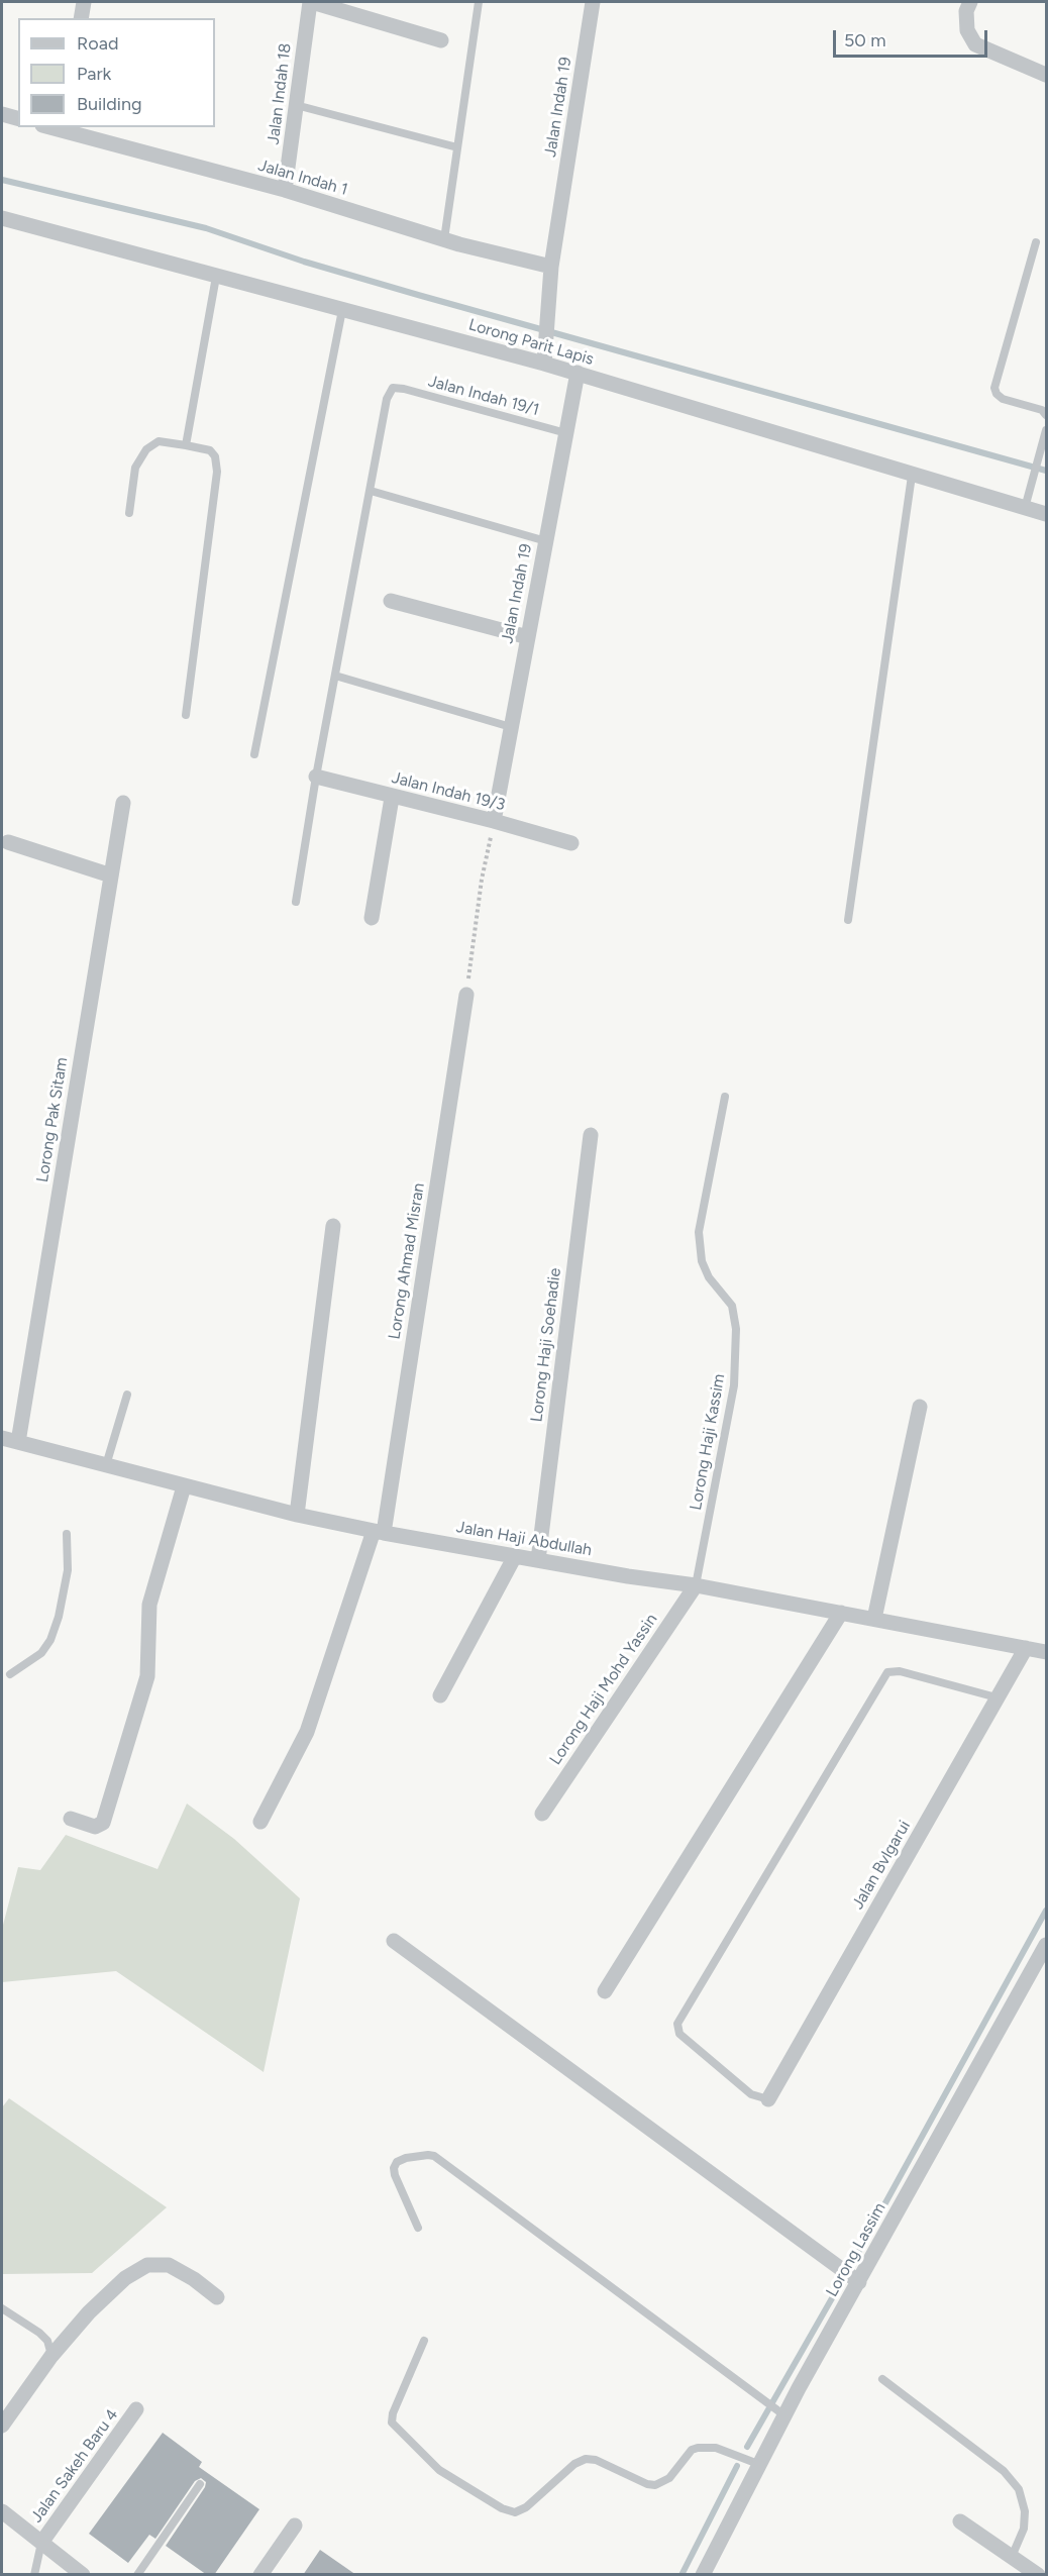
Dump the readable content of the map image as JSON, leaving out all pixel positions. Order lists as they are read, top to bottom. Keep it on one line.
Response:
{"streets":{"street":["Jalan Indah 18","Jalan Indah 19","Jalan Indah 1","Lorong Parit Lapis","Jalan Indah 19/3","Lorong Pak Sitam","Lorong Ahmad Misran","Lorong Haji Soehadie","Jalan Haji Abdullah","Lorong Haji Mohd Yassin","Jalan Bvlgarui","Lorong Lassim","Jalan Sakeh Baru 4"],"lane":["Jalan Indah 19/1","Lorong Haji Kassim"]},"crossings":[["Jalan Indah 18","Jalan Indah 1"],["Jalan Indah 19","Jalan Indah 1"],["Jalan Indah 19","Lorong Parit Lapis"],["Jalan Indah 19","Jalan Indah 19/1"],["Jalan Indah 19","Jalan Indah 19/3"],["Lorong Pak Sitam","Jalan Haji Abdullah"],["Lorong Ahmad Misran","Jalan Haji Abdullah"],["Lorong Haji Soehadie","Jalan Haji Abdullah"],["Lorong Haji Kassim","Jalan Haji Abdullah"],["Lorong Haji Kassim","Lorong Haji Mohd Yassin"],["Jalan Haji Abdullah","Lorong Haji Mohd Yassin"],["Jalan Haji Abdullah","Jalan Bvlgarui"]],"legend":["Road","Park","Building"],"scale_bar":"50 m"}
